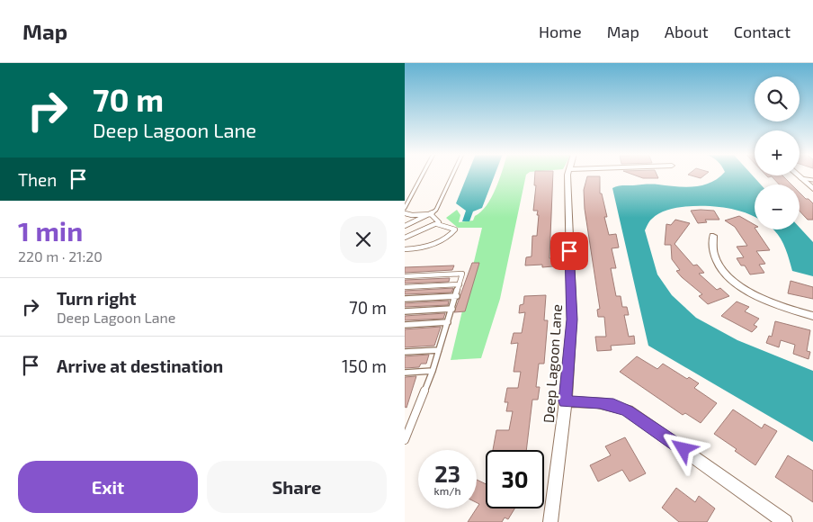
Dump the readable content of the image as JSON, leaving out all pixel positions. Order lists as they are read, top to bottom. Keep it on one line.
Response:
{"streets":{"street":["Deep Lagoon Lane"]},"page":{"header":"Map","nav":["Home","Map","About","Contact"],"turn":["70 m","Deep Lagoon Lane"],"map_buttons":["+","−"],"then":"Then","heading":["1 min","220 m · 21:20"],"list":[{"name":"Turn right","note":"Deep Lagoon Lane","value":"70 m"},{"name":"Arrive at destination","value":"150 m"}],"speed":"23 km/h","limit":"30","buttons":["Exit","Share"]}}
